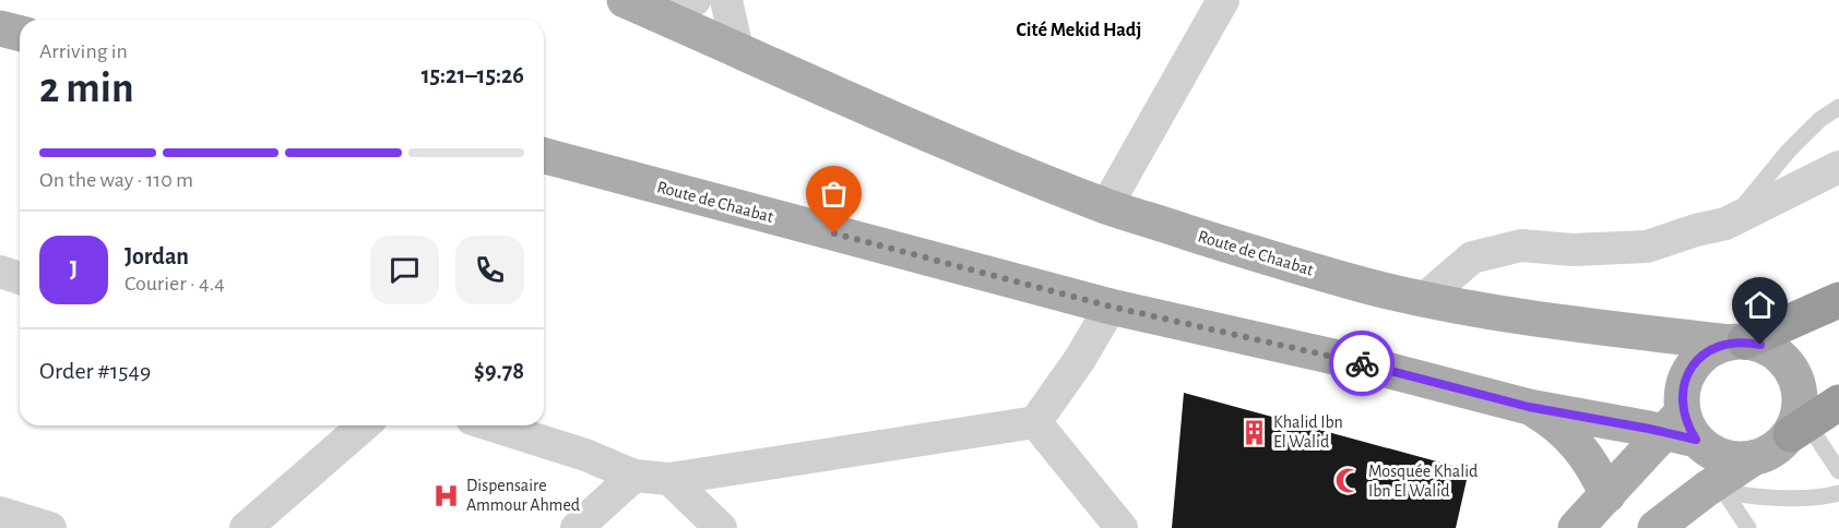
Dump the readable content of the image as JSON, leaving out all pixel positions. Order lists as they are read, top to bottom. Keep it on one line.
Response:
{"streets":{"main road":["Route de Chaabat"]},"districts":["Cité Mekid Hadj"],"places":{"building":["Khalid Ibn El Walid"],"mosque":["Mosquée Khalid Ibn El Walid"],"hospital":["Dispensaire Ammour Ahmed"]},"page":{"heading":["2 min","Arriving in","15:21–15:26"],"panel":["Jordan","Courier · 4.4","Order #1549","$9.78"],"bar":"On the way · 110 m","round":"J"}}
